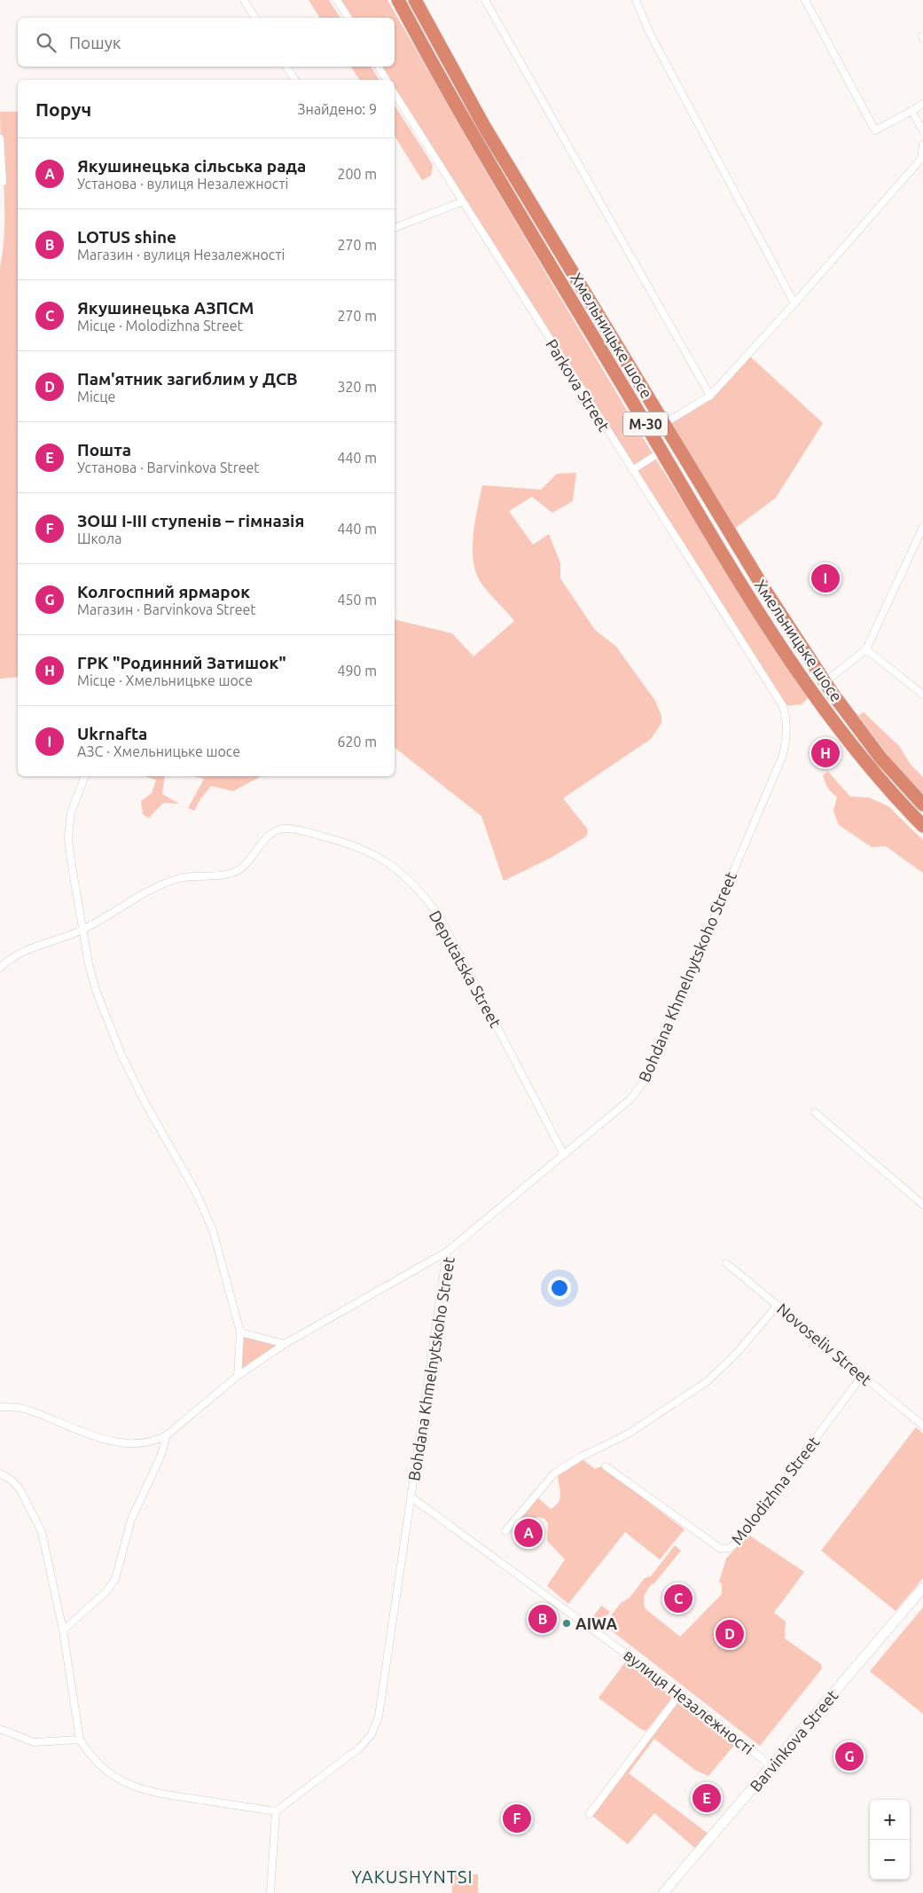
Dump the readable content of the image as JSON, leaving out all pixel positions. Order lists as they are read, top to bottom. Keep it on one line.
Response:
{"streets":{"highway":["Хмельницьке шосе","М-30"],"street":["Parkova Street","Deputatska Street","Bohdana Khmelnytskoho Street","Novoseliv Street","Molodizhna Street","вулиця Незалежності","Barvinkova Street"]},"crossings":[["Parkova Street","Bohdana Khmelnytskoho Street"],["Deputatska Street","Bohdana Khmelnytskoho Street"],["Bohdana Khmelnytskoho Street","вулиця Незалежності"],["Novoseliv Street","Molodizhna Street"],["вулиця Незалежності","Barvinkova Street"]],"districts":["YAKUSHYNTSI"],"places":["AIWA"],"page":{"search":"Пошук","heading":["Поруч","Знайдено: 9"],"list":[{"mark":"A","name":"Якушинецька сільська рада","note":"Установа · вулиця Незалежності","value":"200 m"},{"mark":"B","name":"LOTUS shine","note":"Магазин · вулиця Незалежності","value":"270 m"},{"mark":"C","name":"Якушинецька АЗПСМ","note":"Місце · Molodizhna Street","value":"270 m"},{"mark":"D","name":"Пам'ятник загиблим у ДСВ","note":"Місце","value":"320 m"},{"mark":"E","name":"Пошта","note":"Установа · Barvinkova Street","value":"440 m"},{"mark":"F","name":"ЗОШ І-ІІІ ступенів – гімназія","note":"Школа","value":"440 m"},{"mark":"G","name":"Колгоспний ярмарок","note":"Магазин · Barvinkova Street","value":"450 m"},{"mark":"H","name":"ГРК \"Родинний Затишок\"","note":"Місце · Хмельницьке шосе","value":"490 m"},{"mark":"I","name":"Ukrnafta","note":"АЗС · Хмельницьке шосе","value":"620 m"}],"pins":["I","H","A","C","B","D","G","E","F"],"map_buttons":["+","−"]}}
